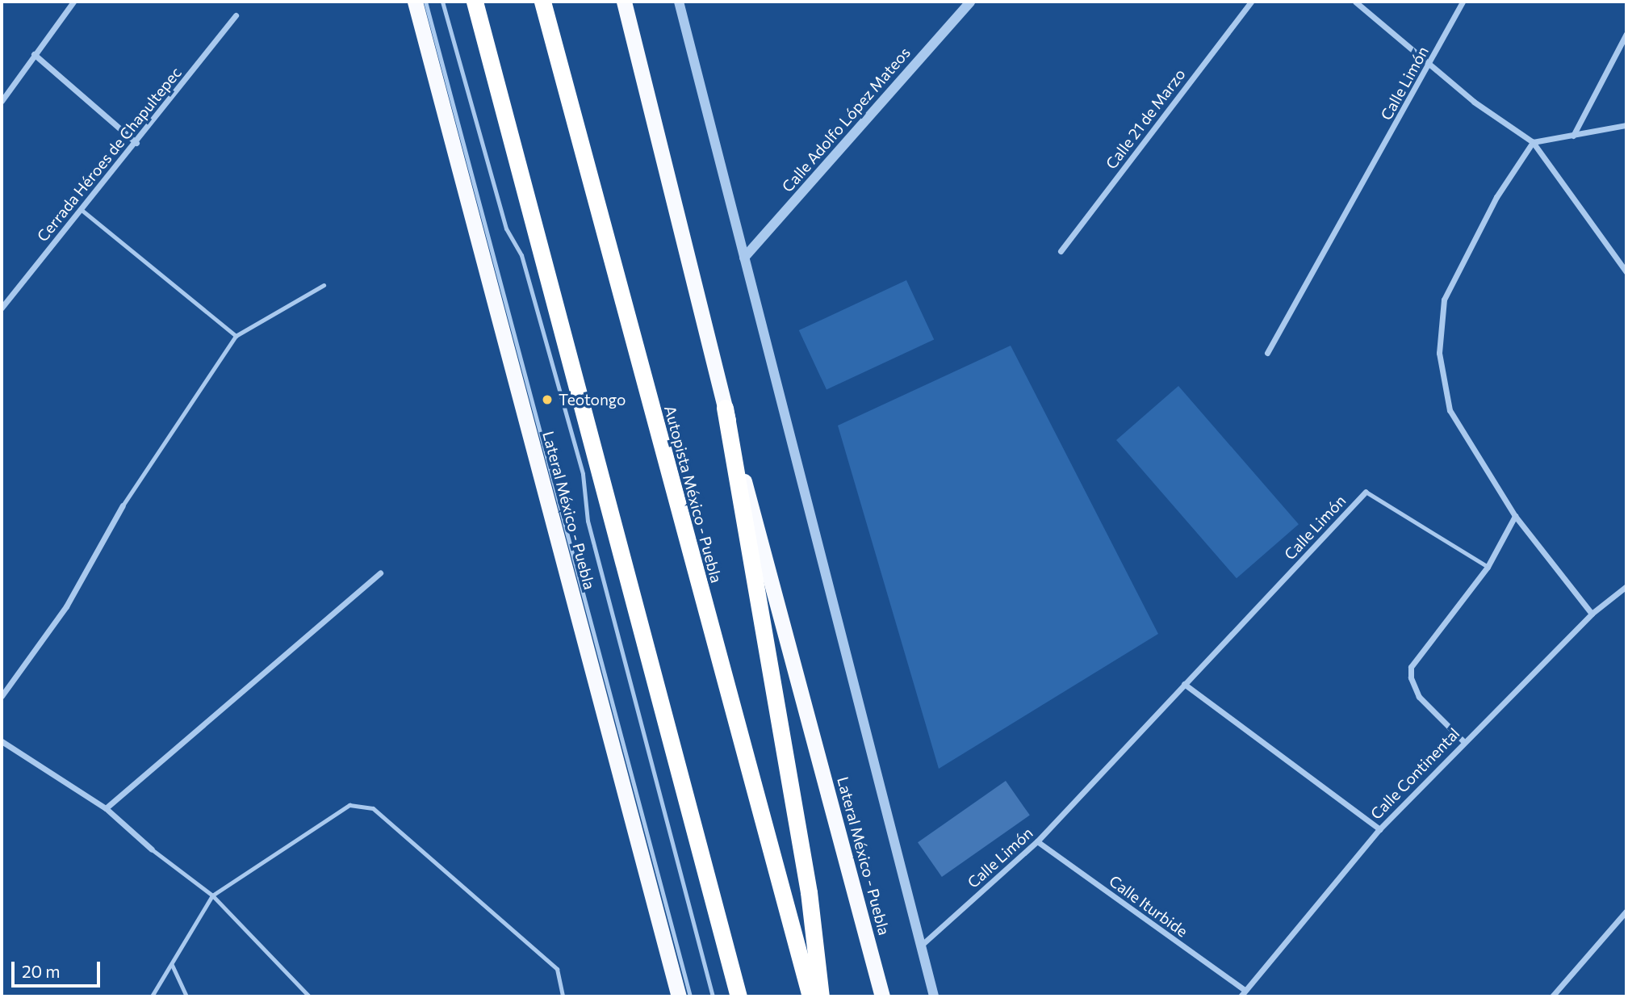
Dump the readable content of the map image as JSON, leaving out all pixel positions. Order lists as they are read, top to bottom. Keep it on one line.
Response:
{"streets":{"highway":["Autopista México - Puebla","Lateral México - Puebla"],"street":["Calle Limón","Calle 21 de Marzo","Calle Adolfo López Mateos","Cerrada Héroes de Chapultepec","Calle Continental","Calle Iturbide"]},"crossings":[["Calle Limón","Calle Iturbide"],["Calle Continental","Calle Iturbide"]],"places":["Teotongo"],"scale_bar":"20 m"}
